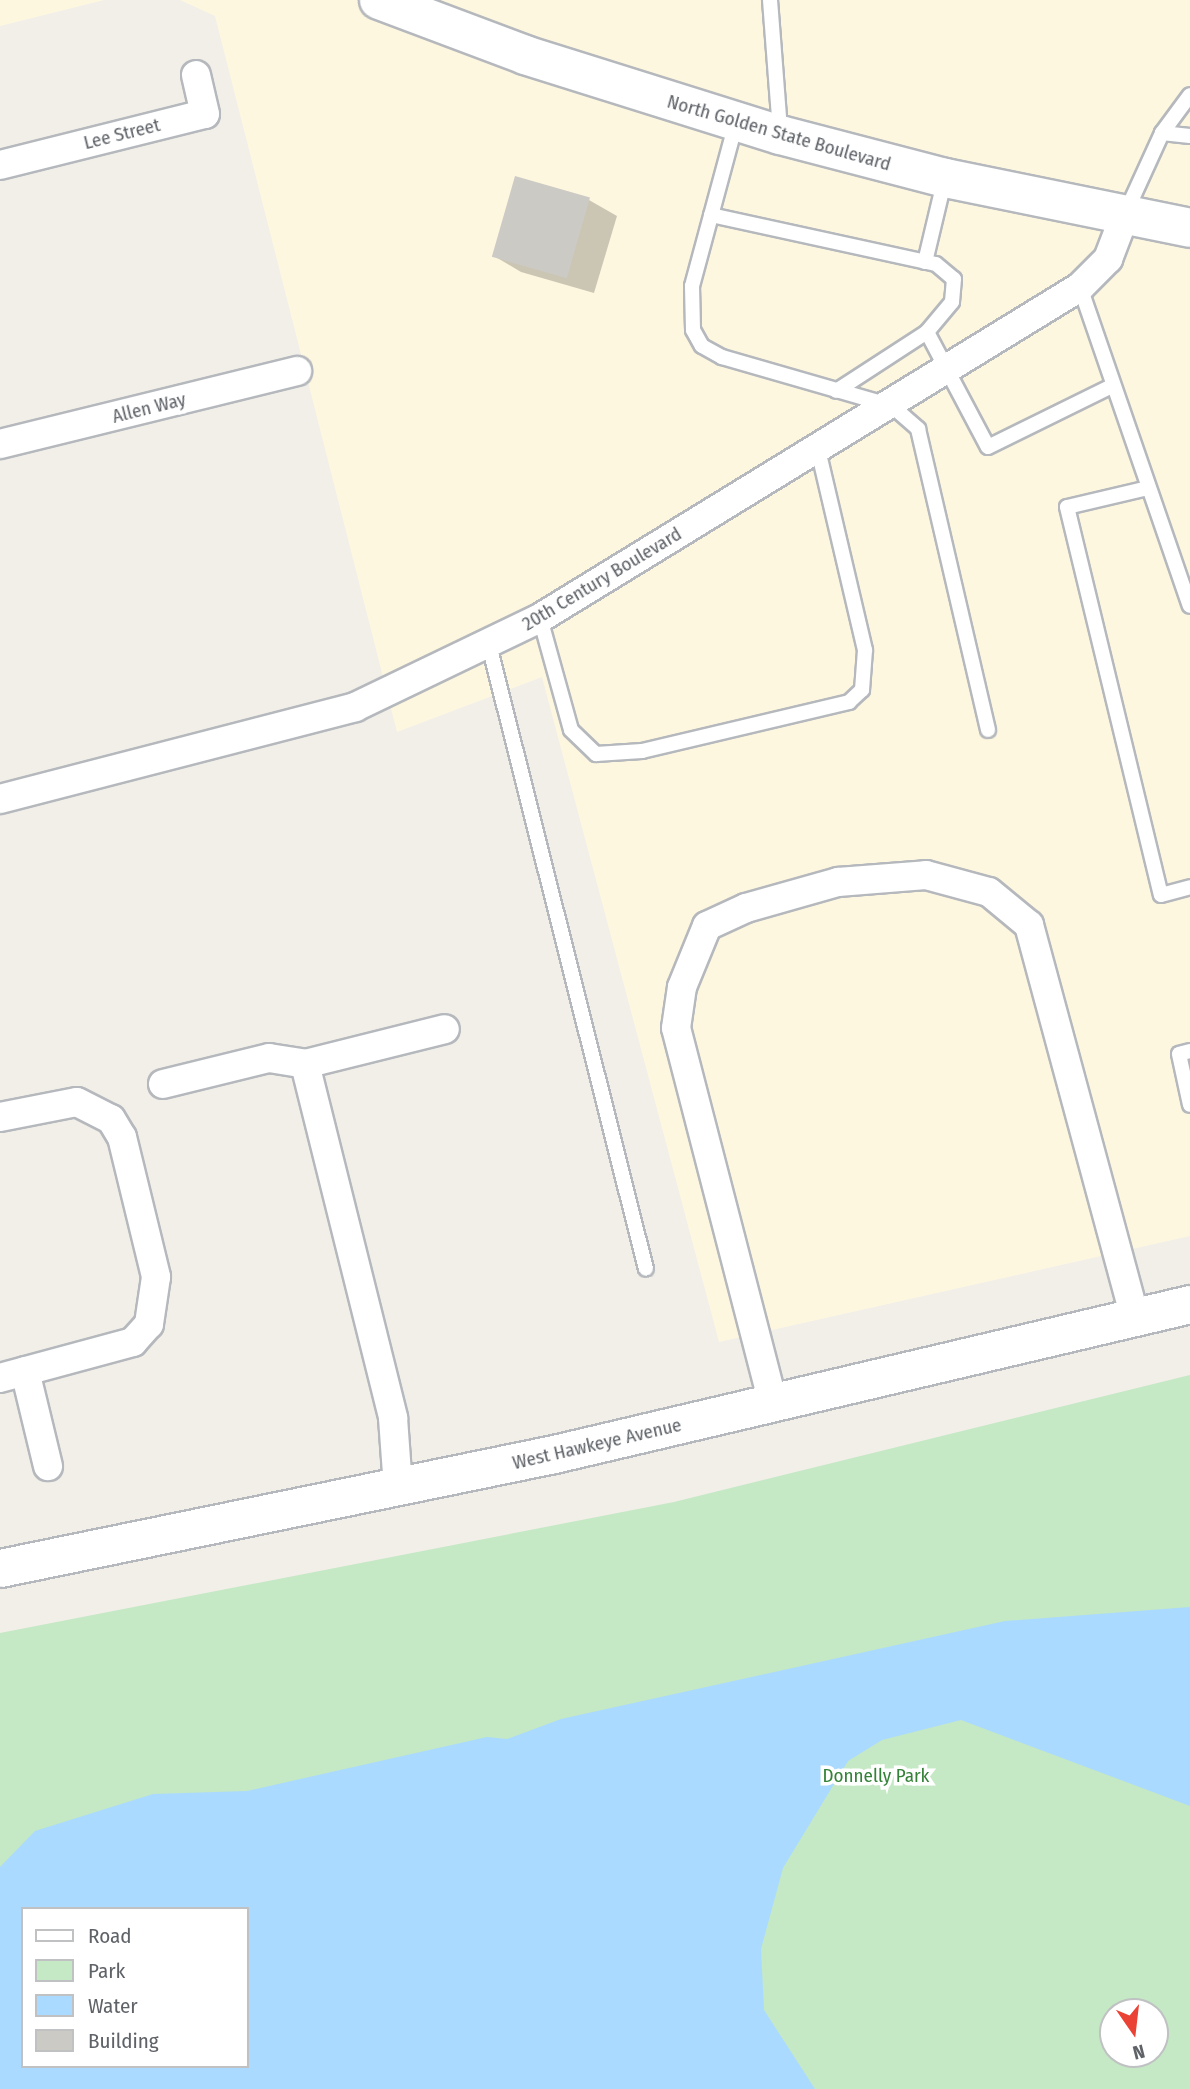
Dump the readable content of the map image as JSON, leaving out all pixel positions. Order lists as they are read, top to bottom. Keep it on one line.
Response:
{"streets":{"main road":["North Golden State Boulevard"],"street":["Lee Street","Allen Way","20th Century Boulevard","West Hawkeye Avenue"]},"crossings":[["North Golden State Boulevard","20th Century Boulevard"]],"parks":["Donnelly Park"],"legend":["Road","Park","Water","Building"],"north":"bottom"}
